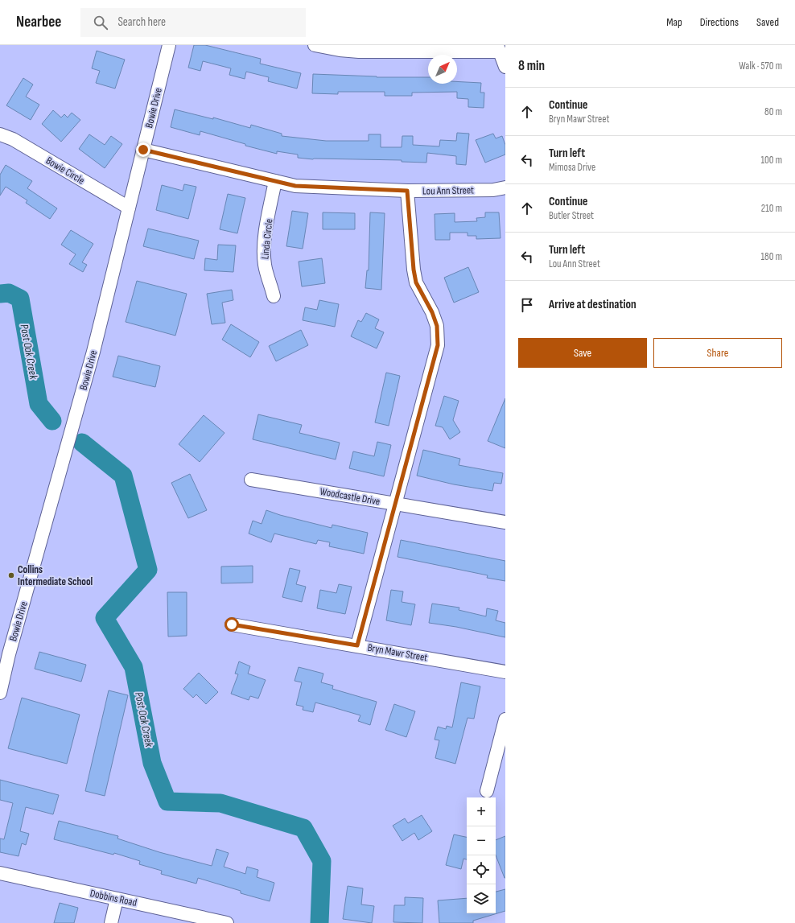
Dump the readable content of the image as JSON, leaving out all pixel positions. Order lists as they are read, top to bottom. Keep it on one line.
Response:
{"streets":{"street":["Bowie Drive","Bowie Circle","Lou Ann Street","Linda Circle","Woodcastle Drive","Bryn Mawr Street","Dobbins Road"]},"crossings":[["Bowie Drive","Bowie Circle"],["Bowie Drive","Lou Ann Street"],["Lou Ann Street","Linda Circle"]],"water":["Post Oak Creek"],"places":["Collins Intermediate School"],"north":"top right","page":{"header":"Nearbee","search":"Search here","nav":["Map","Directions","Saved"],"heading":["8 min","Walk · 570 m"],"list":[["Continue","Bryn Mawr Street","80 m"],["Turn left","Mimosa Drive","100 m"],["Continue","Butler Street","210 m"],["Turn left","Lou Ann Street","180 m"],"Arrive at destination"],"buttons":["Save","Share"],"map_buttons":["+","−"]}}
